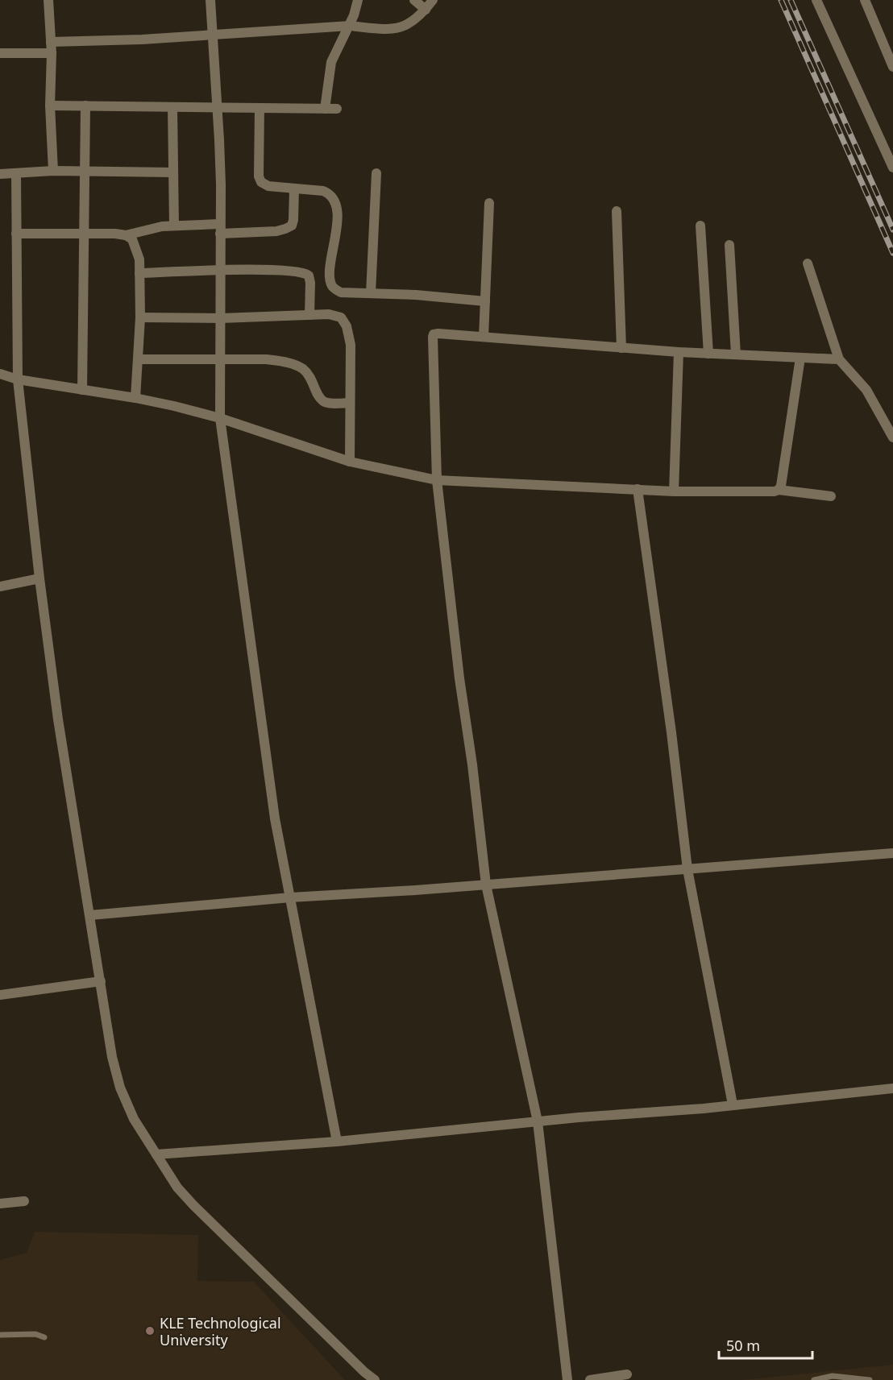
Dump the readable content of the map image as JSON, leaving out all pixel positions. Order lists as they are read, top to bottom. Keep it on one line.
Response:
{"places":["KLE Technological University"],"scale_bar":"50 m"}
